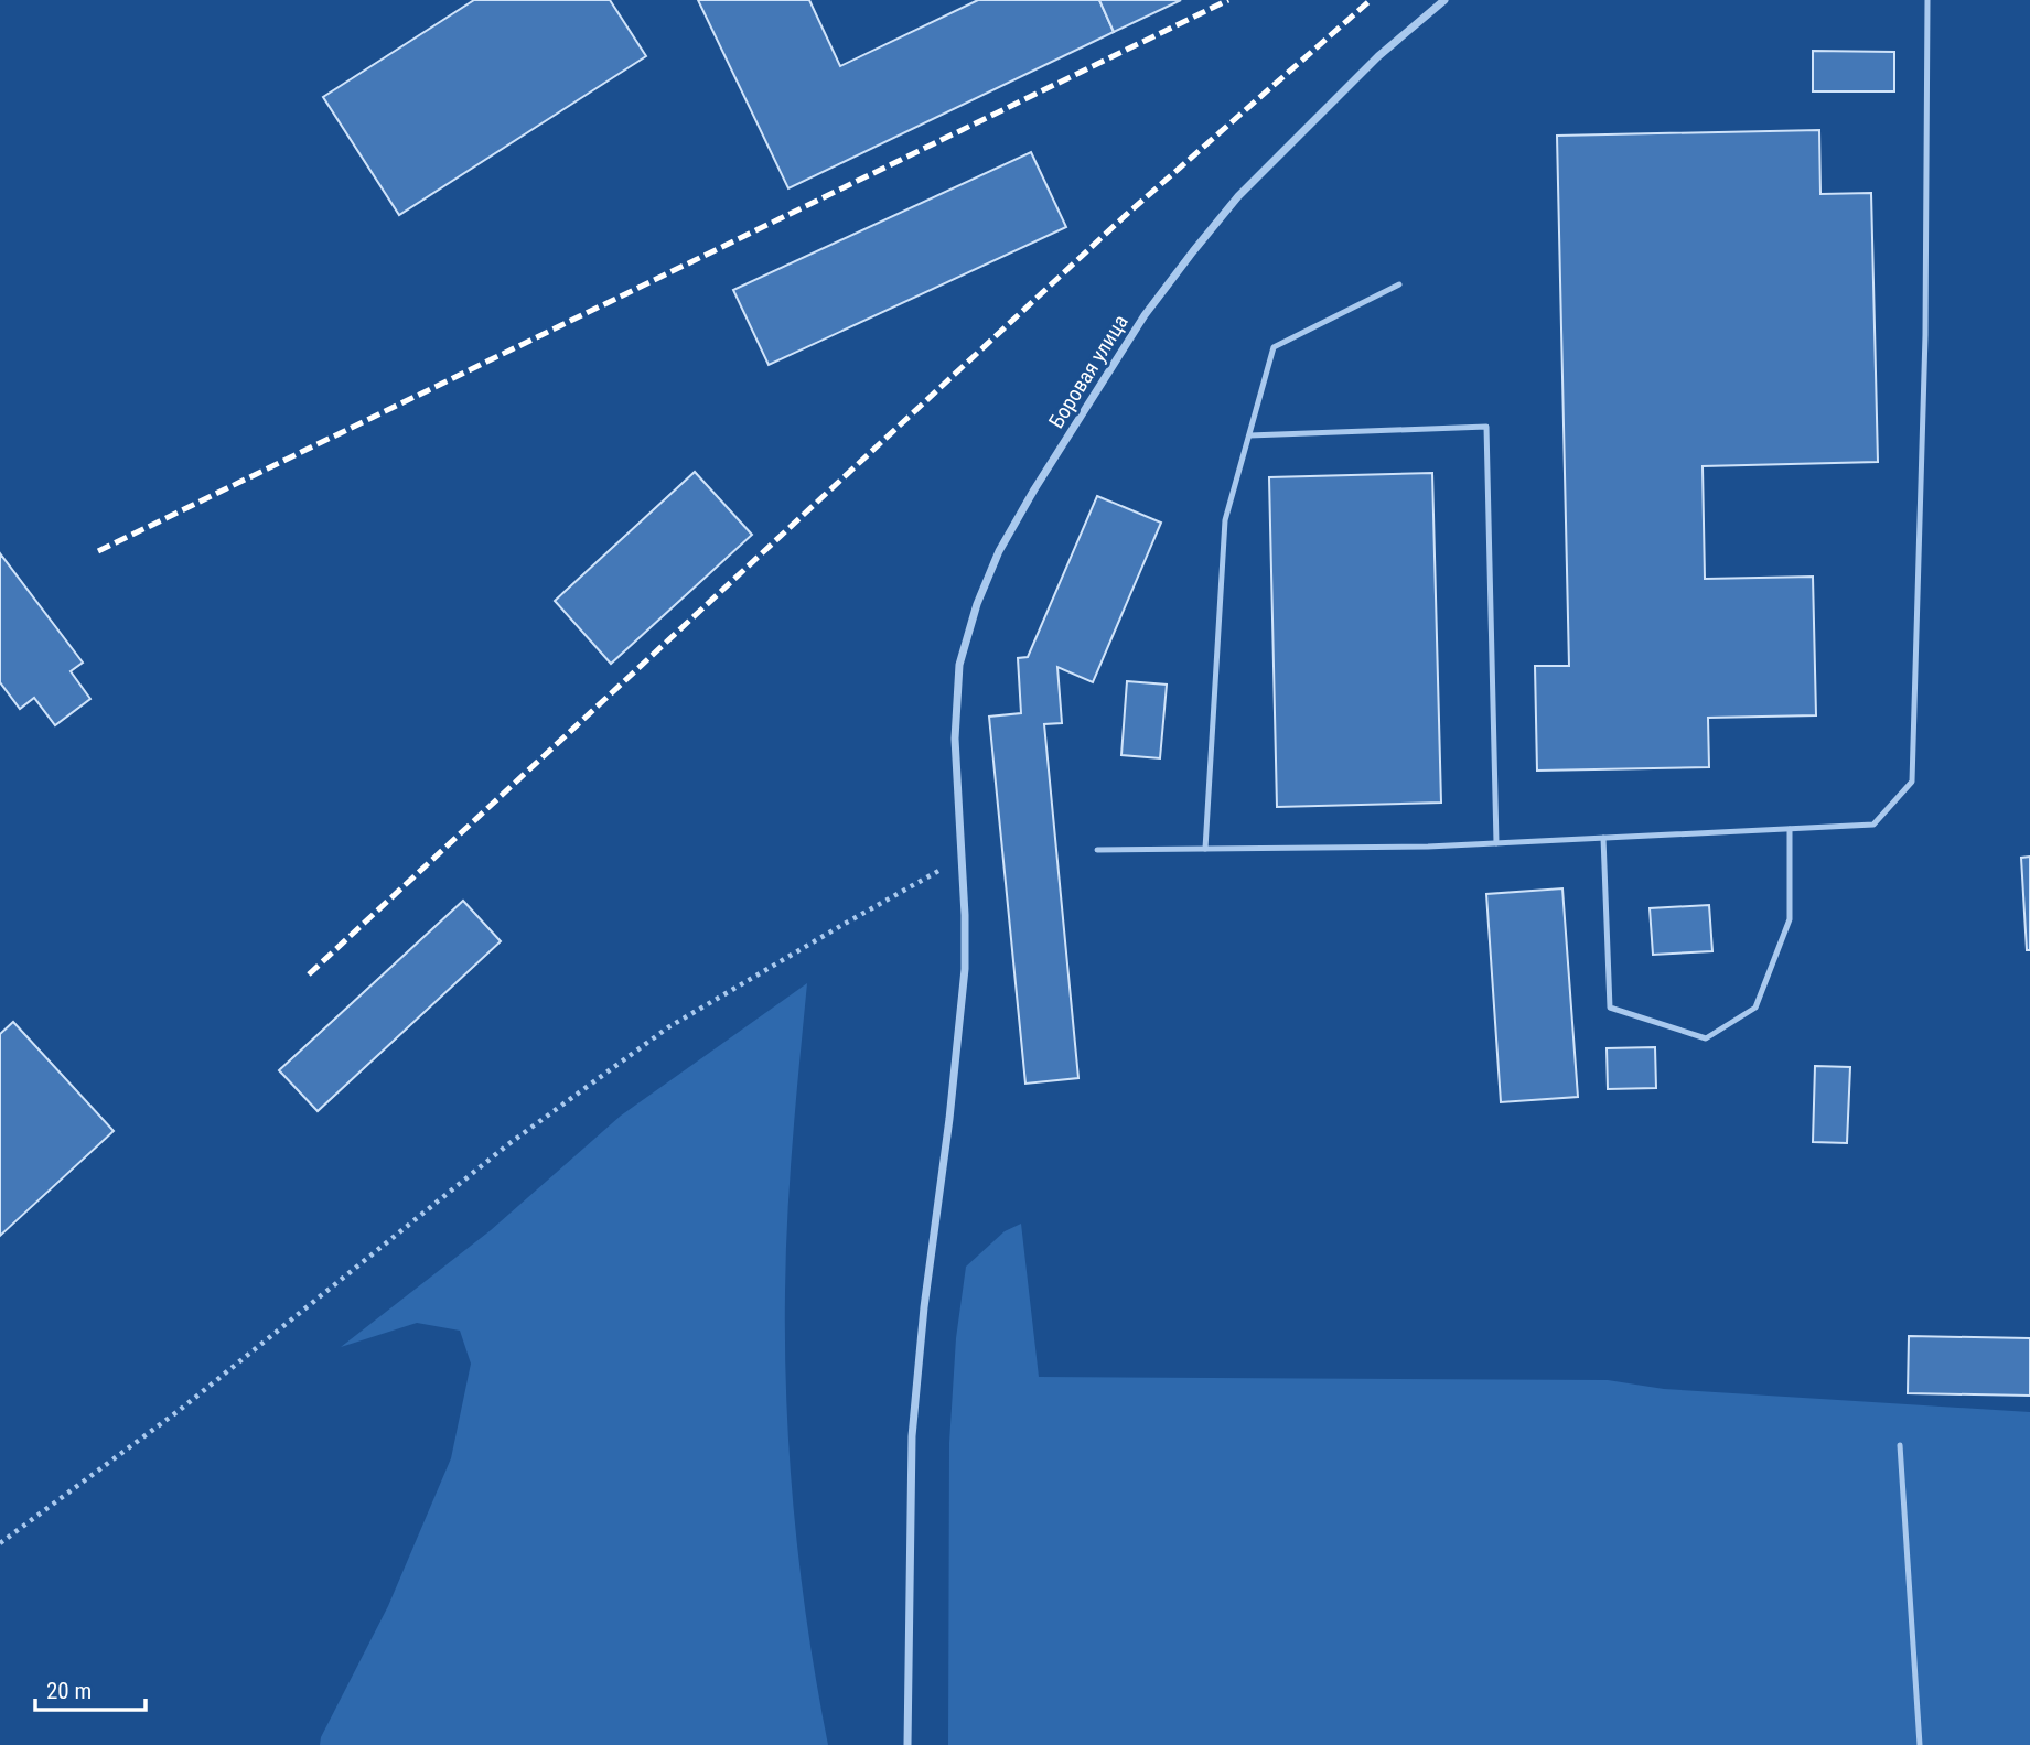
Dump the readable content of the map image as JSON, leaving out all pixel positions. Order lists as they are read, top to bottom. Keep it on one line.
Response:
{"streets":{"street":["Боровая улица"]},"scale_bar":"20 m"}
